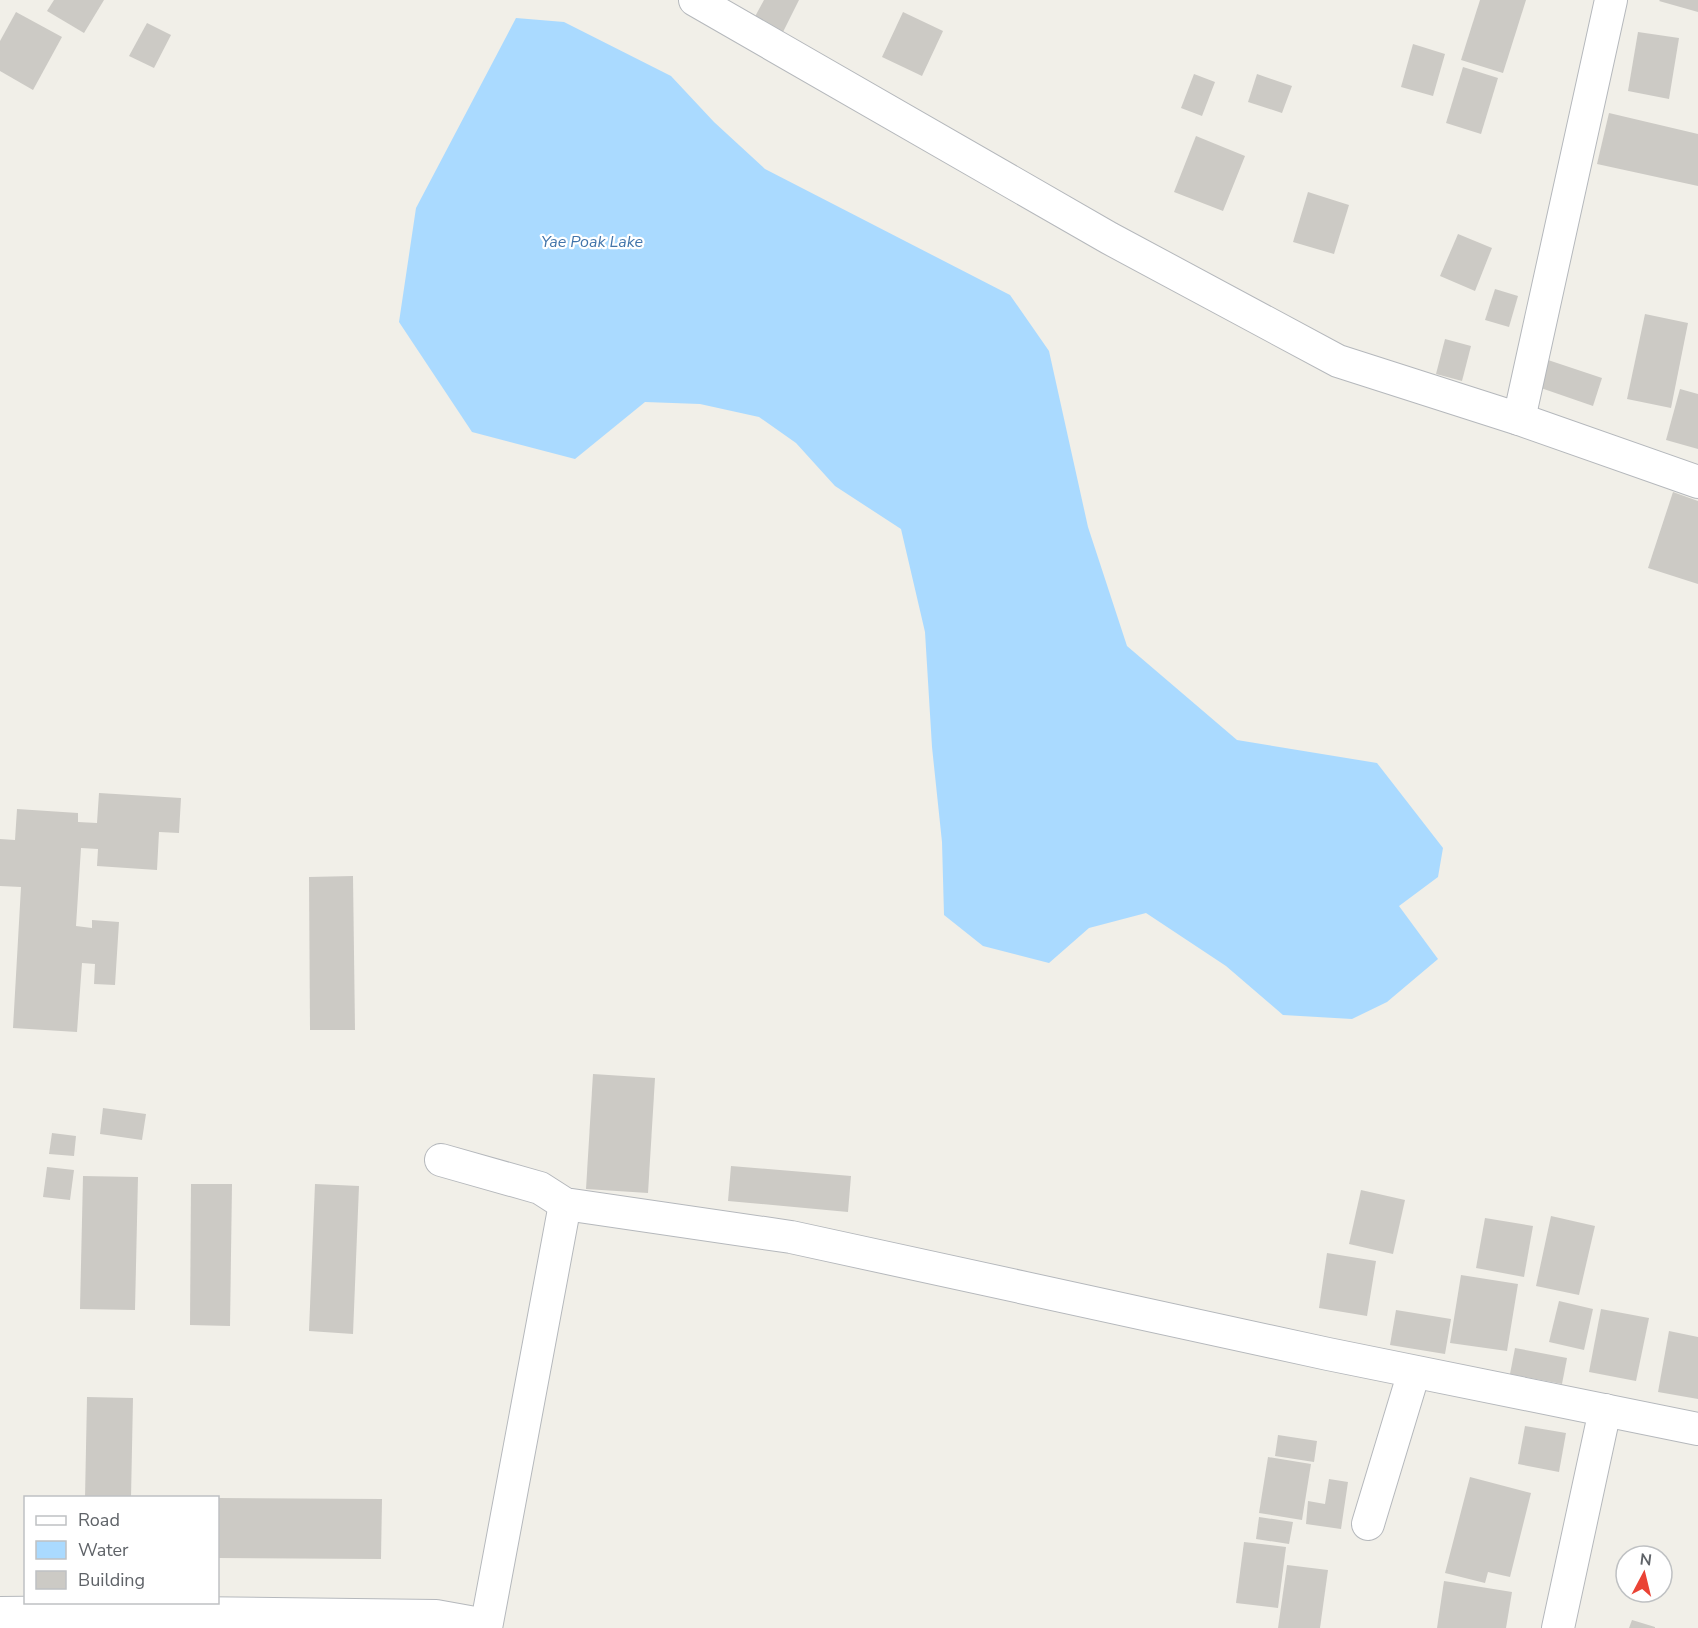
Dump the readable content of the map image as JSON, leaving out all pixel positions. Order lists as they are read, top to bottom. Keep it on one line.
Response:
{"water":["Yae Poak Lake"],"legend":["Road","Water","Building"],"north":"top"}
